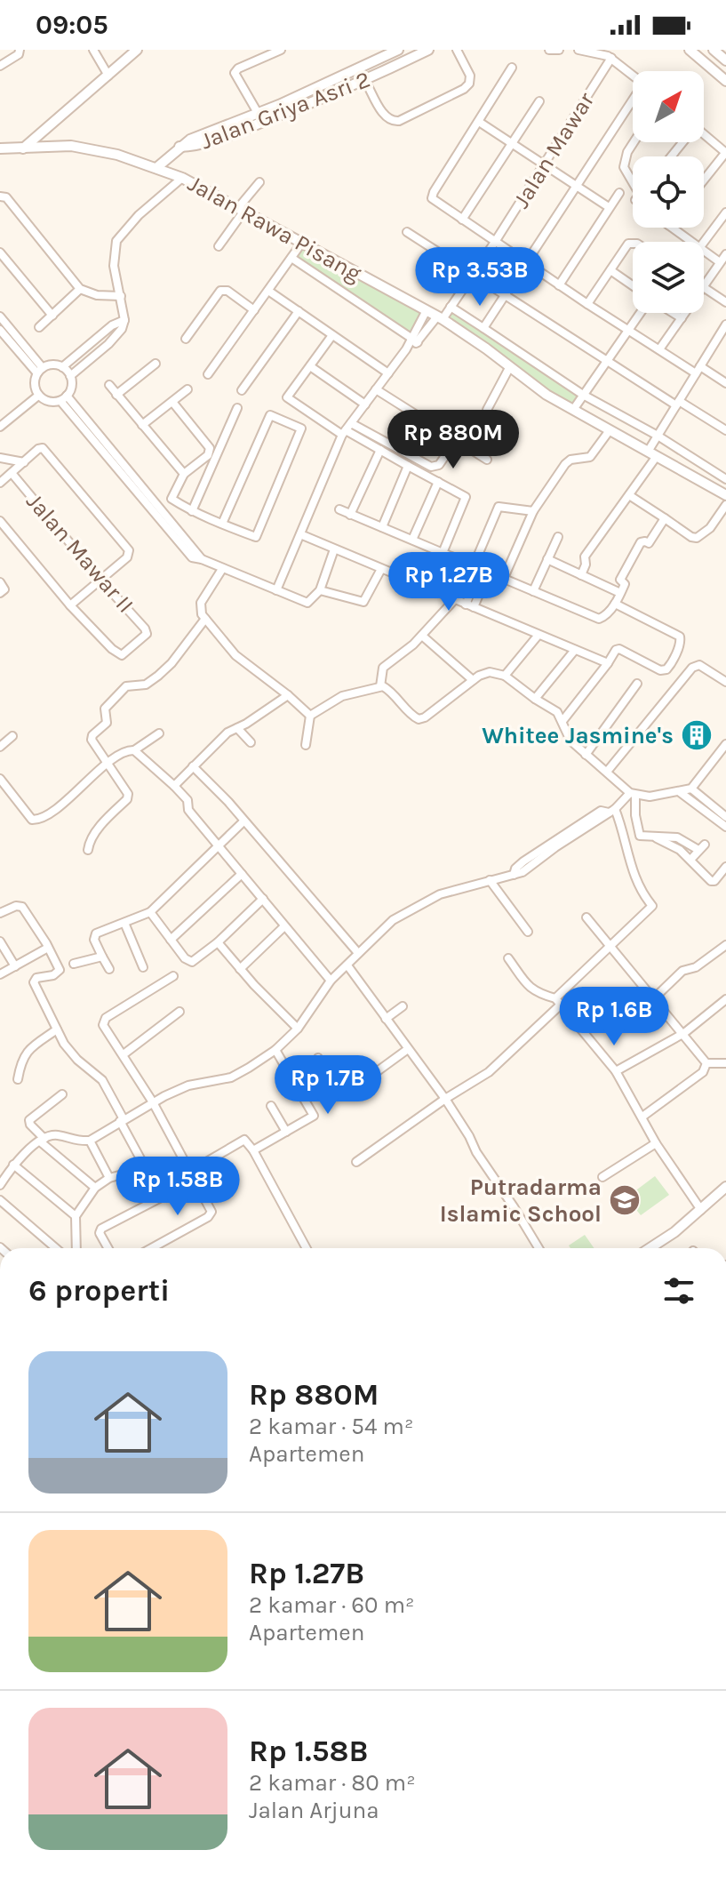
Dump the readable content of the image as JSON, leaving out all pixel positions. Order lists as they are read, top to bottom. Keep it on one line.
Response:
{"streets":{"street":["Jalan Griya Asri 2","Jalan Mawar","Jalan Rawa Pisang","Jalan Mawar II"]},"crossings":[["Jalan Griya Asri 2","Jalan Rawa Pisang"],["Jalan Mawar","Jalan Rawa Pisang"]],"places":{"building":["Whitee Jasmine's"],"school or university":["Putradarma Islamic School"]},"north":"top right","page":{"status":"09:05","price":["Rp 3.53B","Rp 880M","Rp 1.27B","Rp 1.6B","Rp 1.7B","Rp 1.58B"],"heading":"6 properti","list":[{"name":"Rp 880M","note":"2 kamar · 54 m² · Apartemen"},{"name":"Rp 1.27B","note":"2 kamar · 60 m² · Apartemen"},{"name":"Rp 1.58B","note":"2 kamar · 80 m² · Jalan Arjuna"}]}}
